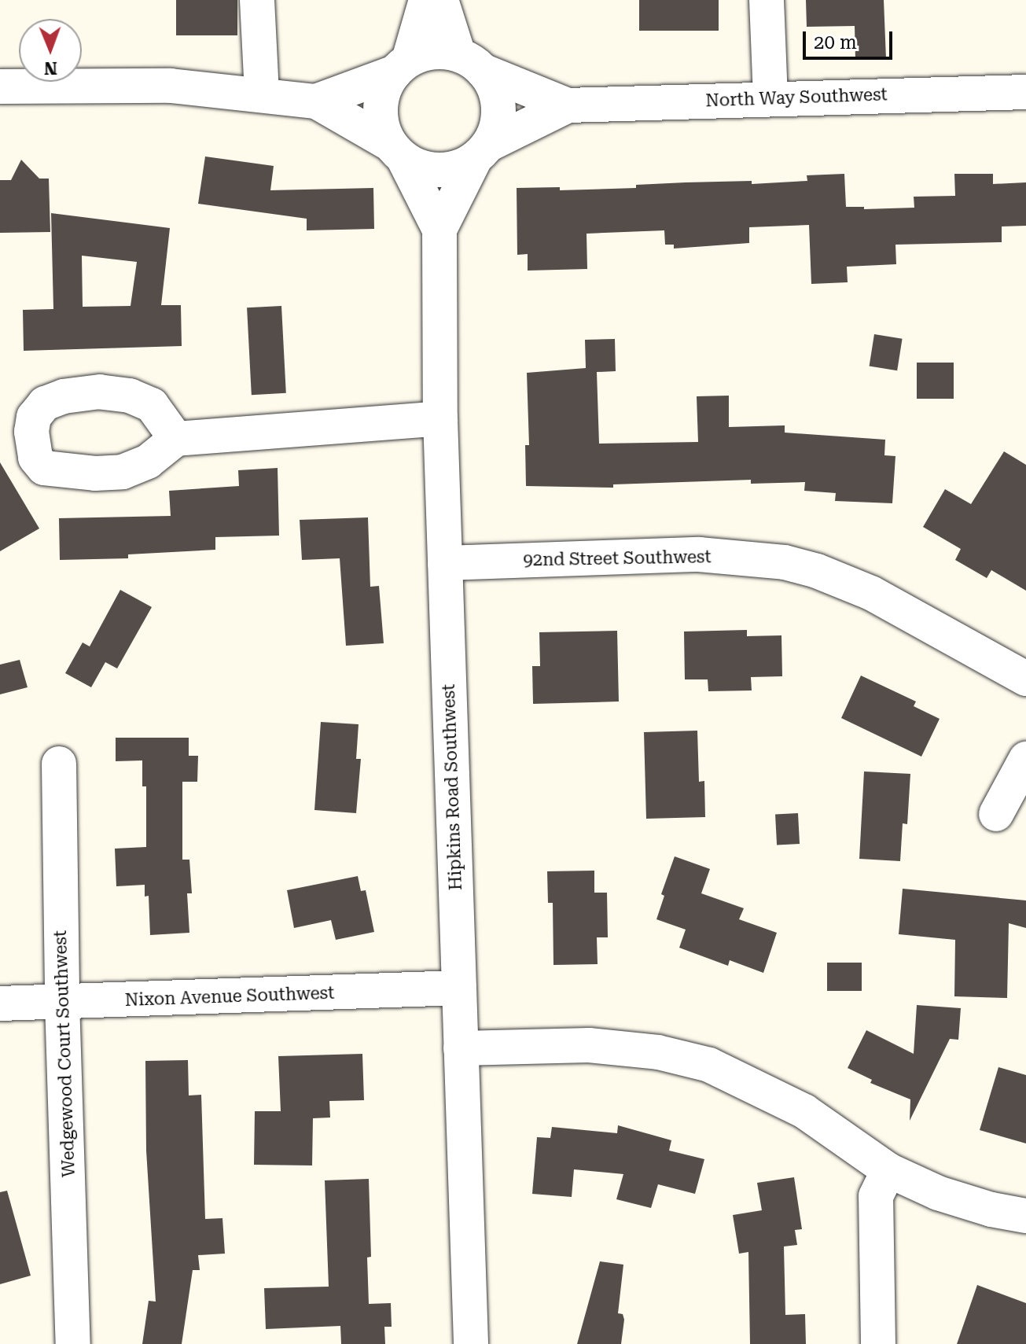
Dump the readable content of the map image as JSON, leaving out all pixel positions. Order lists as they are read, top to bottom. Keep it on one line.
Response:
{"streets":{"street":["North Way Southwest","92nd Street Southwest","Hipkins Road Southwest","Nixon Avenue Southwest","Wedgewood Court Southwest"]},"crossings":[["North Way Southwest","Hipkins Road Southwest"],["92nd Street Southwest","Hipkins Road Southwest"],["Hipkins Road Southwest","Nixon Avenue Southwest"],["Nixon Avenue Southwest","Wedgewood Court Southwest"]],"scale_bar":"20 m","north":"bottom"}
